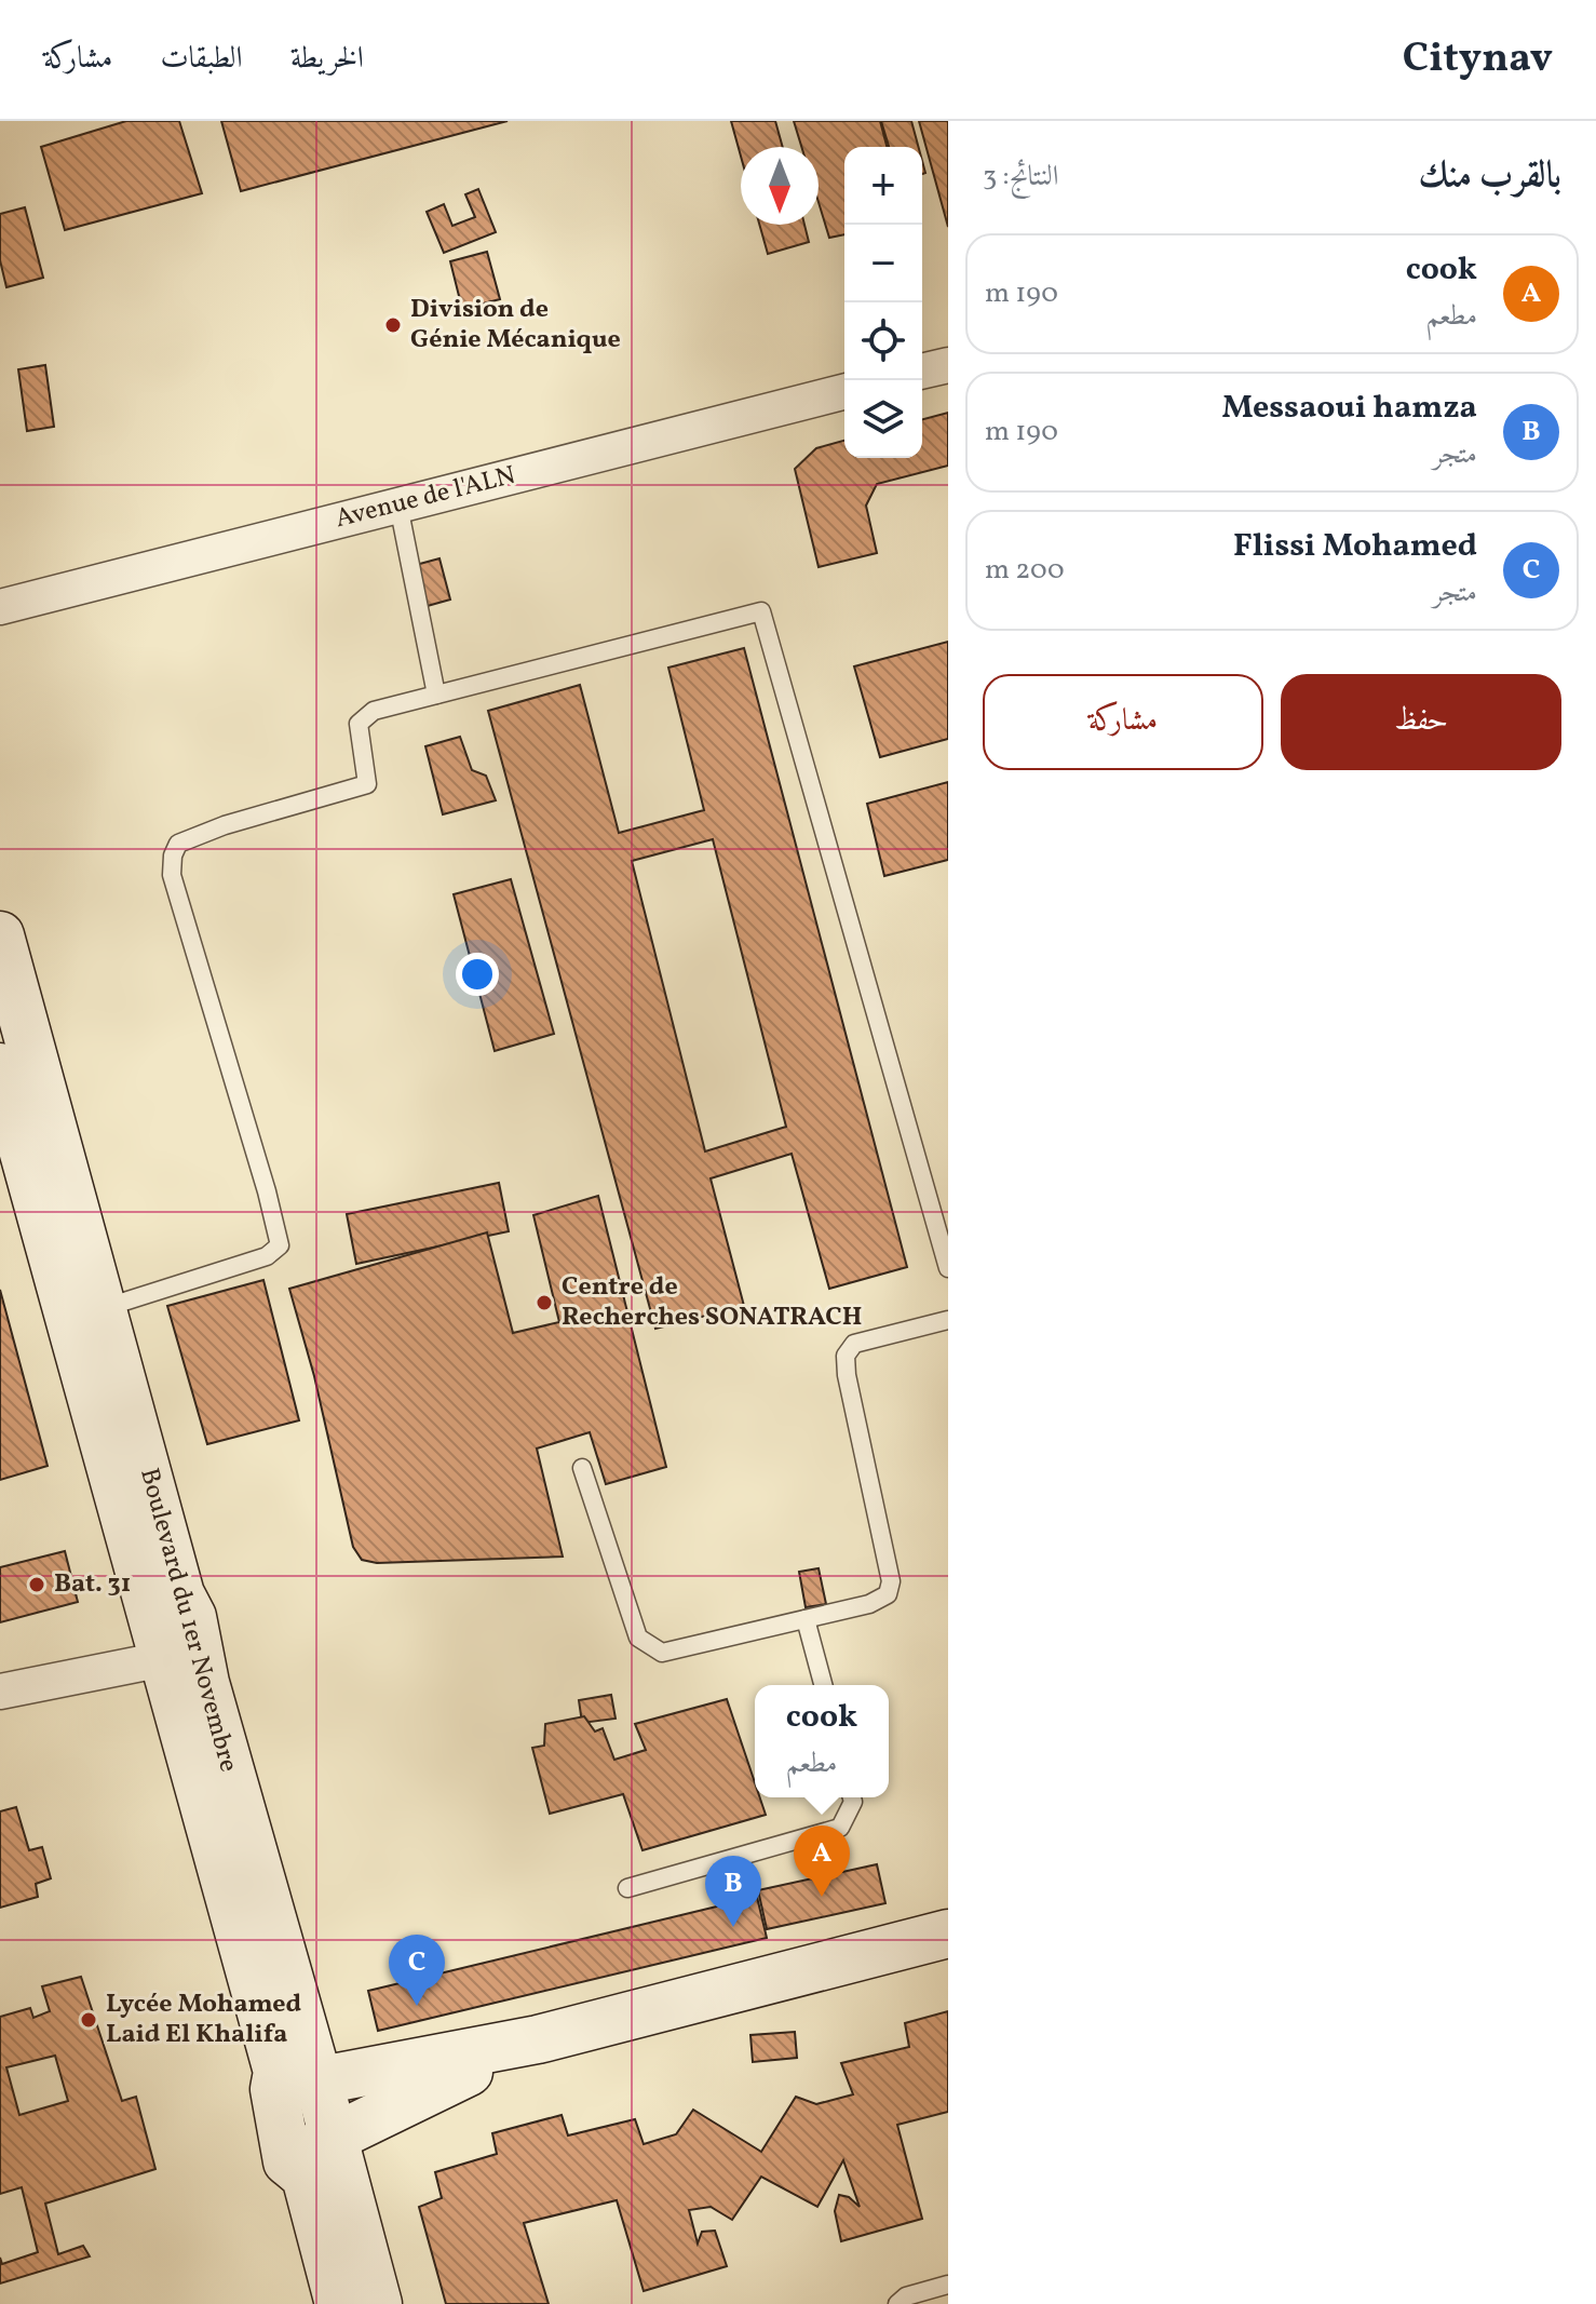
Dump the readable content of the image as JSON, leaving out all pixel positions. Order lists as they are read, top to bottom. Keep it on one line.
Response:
{"streets":{"main road":["Boulevard du 1er Novembre"],"street":["Avenue de l'ALN"]},"places":["Division de Génie Mécanique","Centre de Recherches SONATRACH","Bat. 31","Lycée Mohamed Laid El Khalifa"],"north":"bottom","page":{"header":"Citynav","nav":["الخريطة","الطبقات","مشاركة"],"heading":["بالقرب منك","النتائج: 3"],"map_buttons":["+","−"],"list":[{"mark":"A","name":"cook","note":"مطعم","value":"190 m"},{"mark":"B","name":"Messaoui hamza","note":"متجر","value":"190 m"},{"mark":"C","name":"Flissi Mohamed","note":"متجر","value":"200 m"}],"buttons":["حفظ","مشاركة"],"popup":["cook","مطعم"],"pins":["A","B","C"]}}
